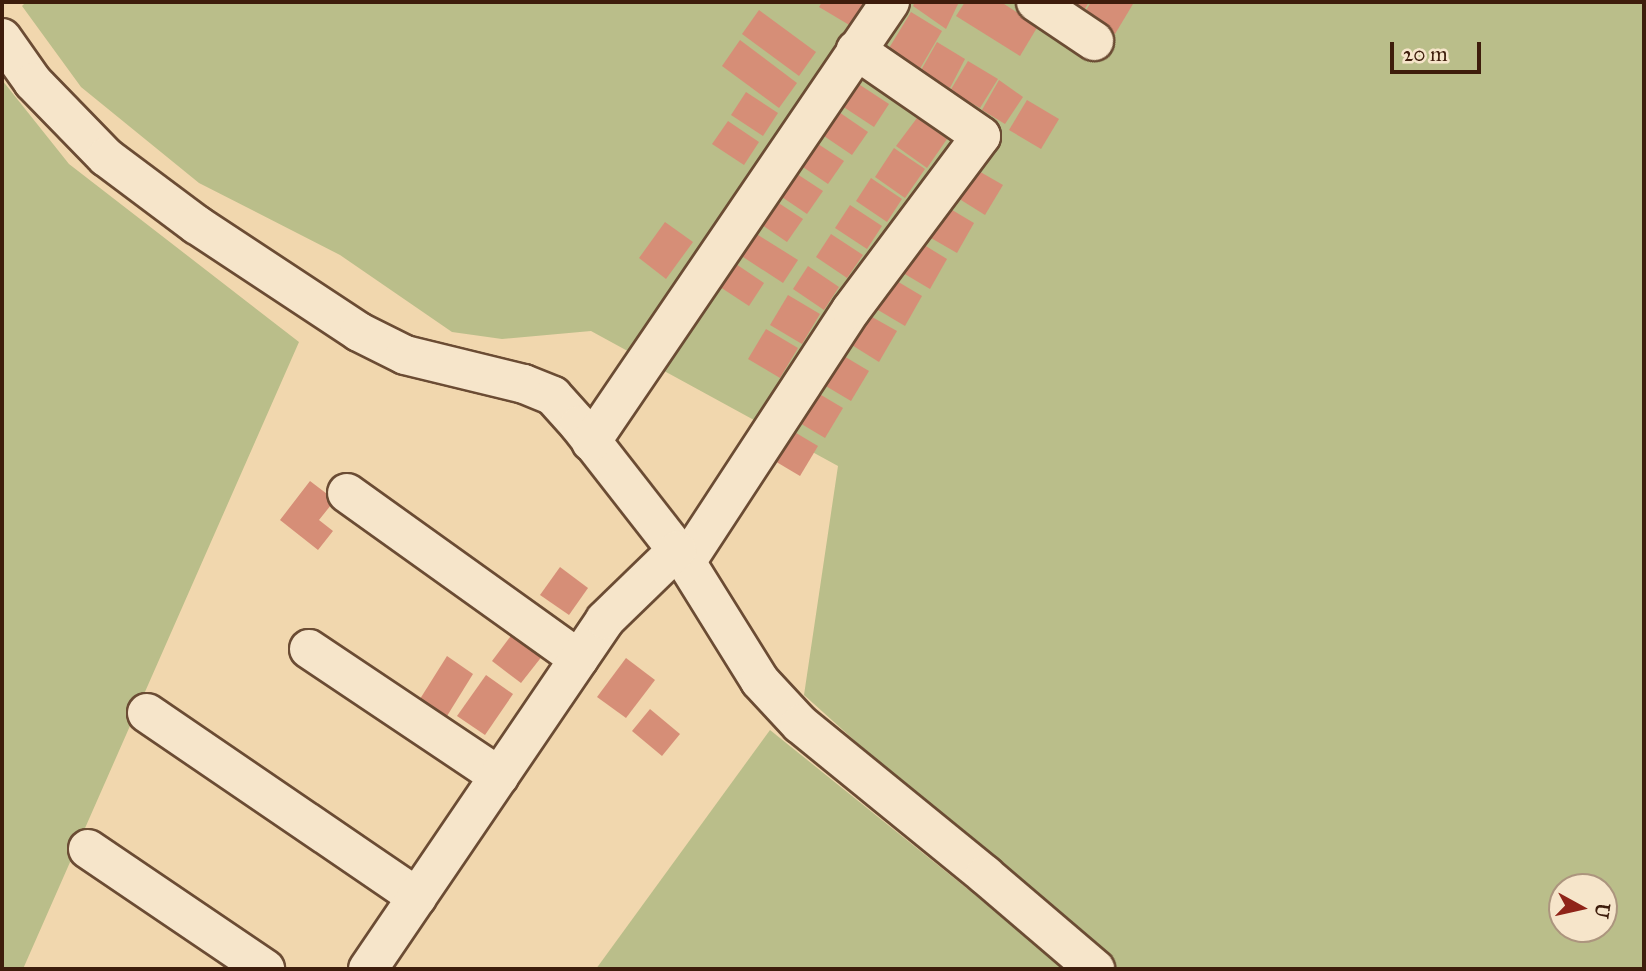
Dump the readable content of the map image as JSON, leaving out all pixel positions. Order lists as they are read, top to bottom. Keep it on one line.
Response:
{"scale_bar":"20 m","north":"right"}
